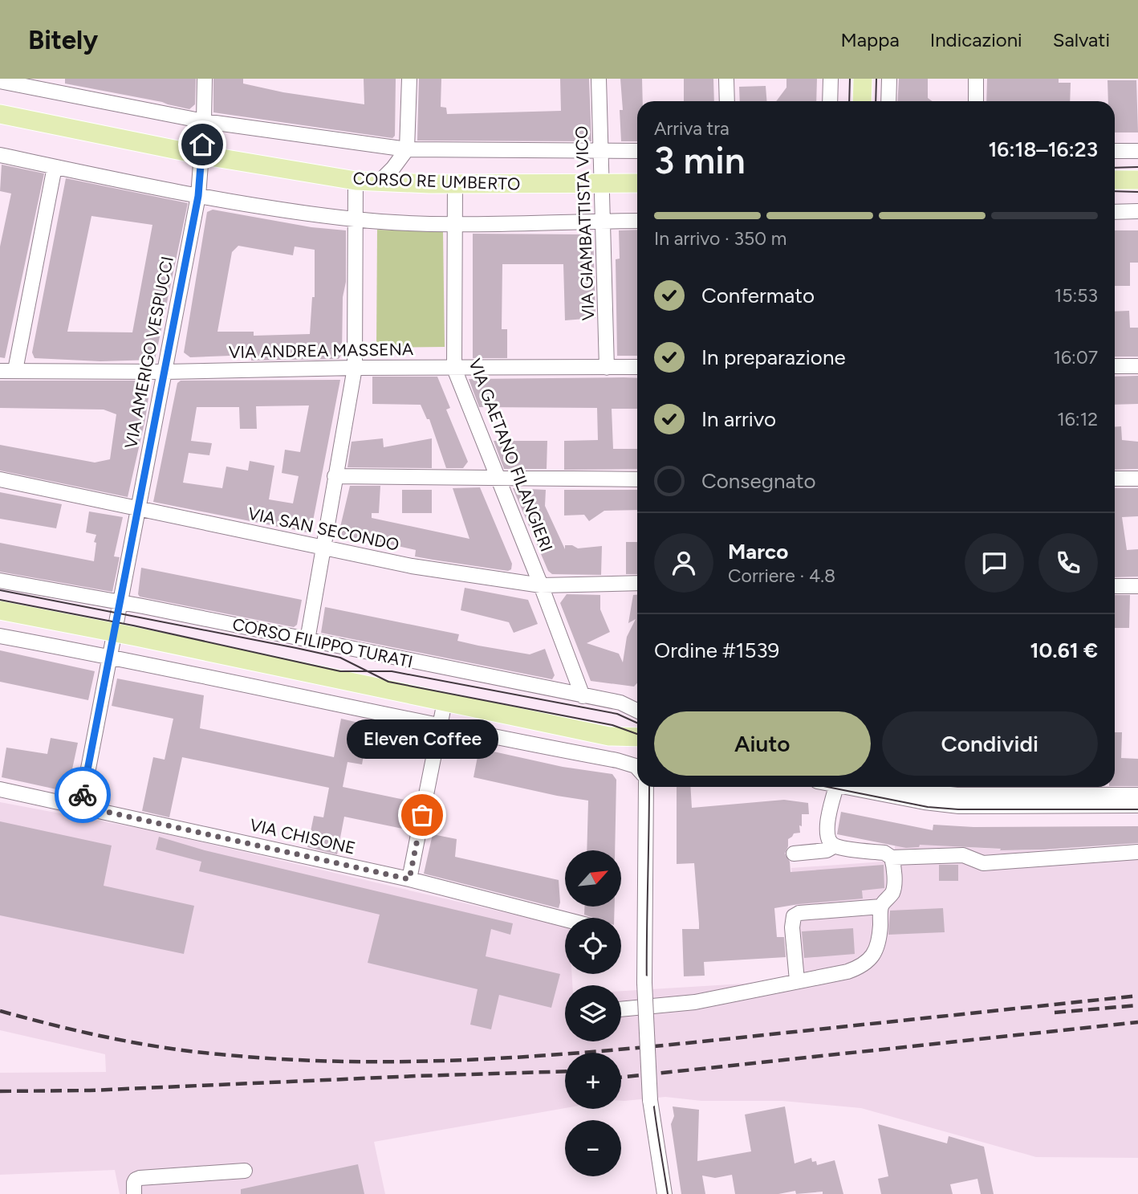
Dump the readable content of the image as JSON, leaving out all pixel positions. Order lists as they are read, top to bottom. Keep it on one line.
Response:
{"streets":{"main road":["CORSO RE UMBERTO","CORSO FILIPPO TURATI"],"street":["VIA GIAMBATTISTA VICO","VIA ANDREA MASSENA","VIA AMERIGO VESPUCCI","VIA GAETANO FILANGIERI","VIA SAN SECONDO","VIA CHISONE"]},"crossings":[["CORSO RE UMBERTO","VIA GIAMBATTISTA VICO"],["CORSO RE UMBERTO","VIA AMERIGO VESPUCCI"],["CORSO RE UMBERTO","VIA GAETANO FILANGIERI"],["VIA GIAMBATTISTA VICO","VIA ANDREA MASSENA"],["VIA ANDREA MASSENA","VIA AMERIGO VESPUCCI"],["VIA ANDREA MASSENA","VIA GAETANO FILANGIERI"],["VIA AMERIGO VESPUCCI","VIA SAN SECONDO"],["VIA AMERIGO VESPUCCI","CORSO FILIPPO TURATI"],["VIA GAETANO FILANGIERI","VIA SAN SECONDO"],["VIA GAETANO FILANGIERI","CORSO FILIPPO TURATI"]],"places":["Eleven Coffee"],"north":"top right","page":{"header":"Bitely","nav":["Mappa","Indicazioni","Salvati"],"heading":["3 min","Arriva tra","16:18–16:23"],"panel":["Marco","Corriere · 4.8","Ordine #1539","10.61 €"],"bar":"In arrivo · 350 m","list":[["Confermato","15:53"],["In preparazione","16:07"],["In arrivo","16:12"],"Consegnato"],"buttons":["Aiuto","Condividi"],"bubble":"Eleven Coffee","map_buttons":["+","−"]}}
